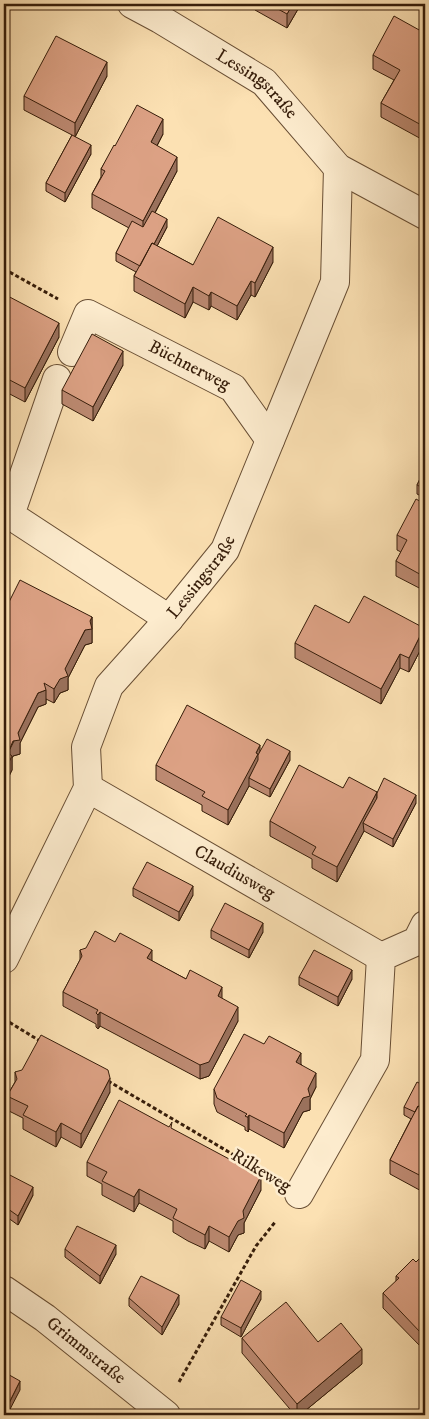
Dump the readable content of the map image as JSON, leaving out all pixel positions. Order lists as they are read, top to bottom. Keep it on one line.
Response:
{"streets":{"street":["Lessingstraße","Büchnerweg","Claudiusweg","Rilkeweg","Grimmstraße"]},"crossings":[["Lessingstraße","Büchnerweg"],["Lessingstraße","Claudiusweg"],["Claudiusweg","Rilkeweg"]]}
